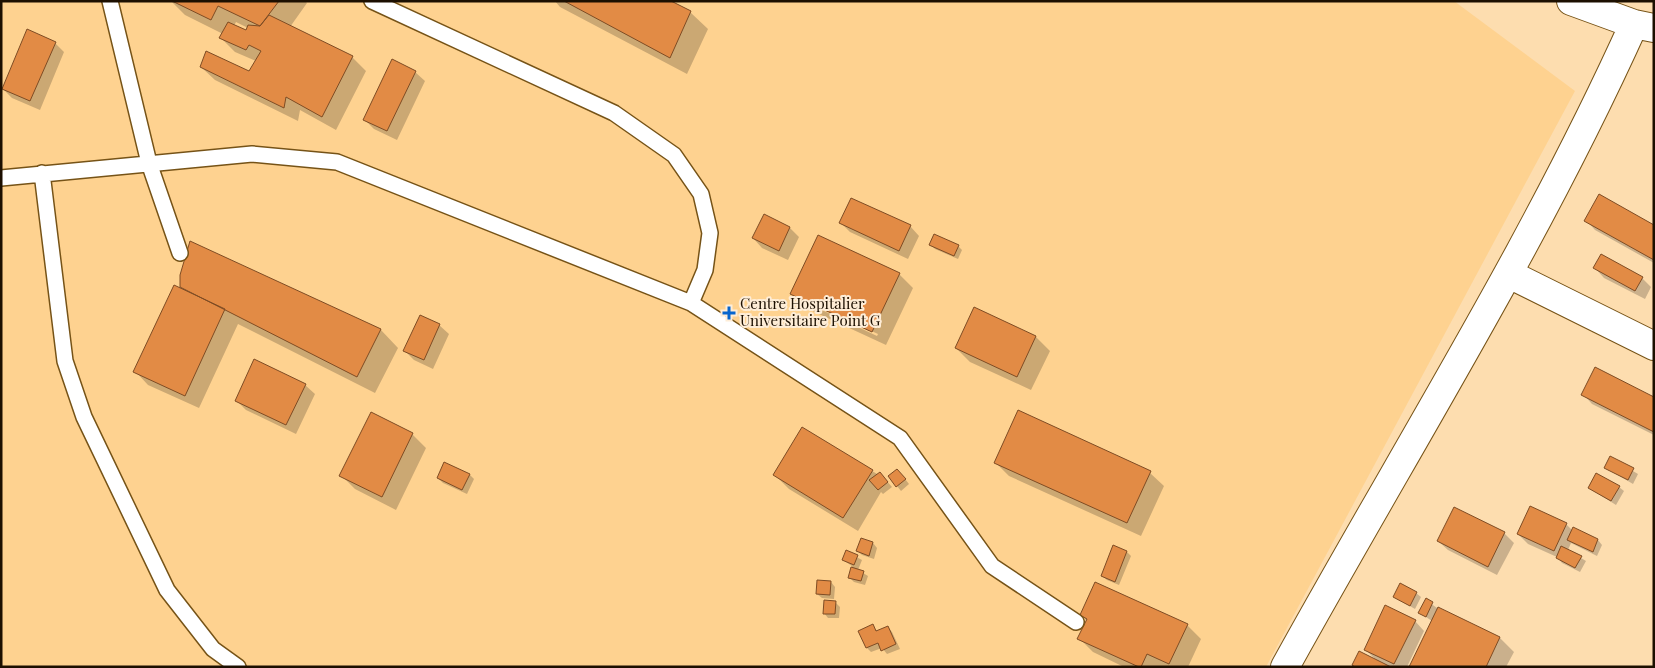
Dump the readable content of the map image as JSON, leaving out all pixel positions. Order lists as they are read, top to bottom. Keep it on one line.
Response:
{"places":{"health":["Centre Hospitalier Universitaire Point G"]}}
